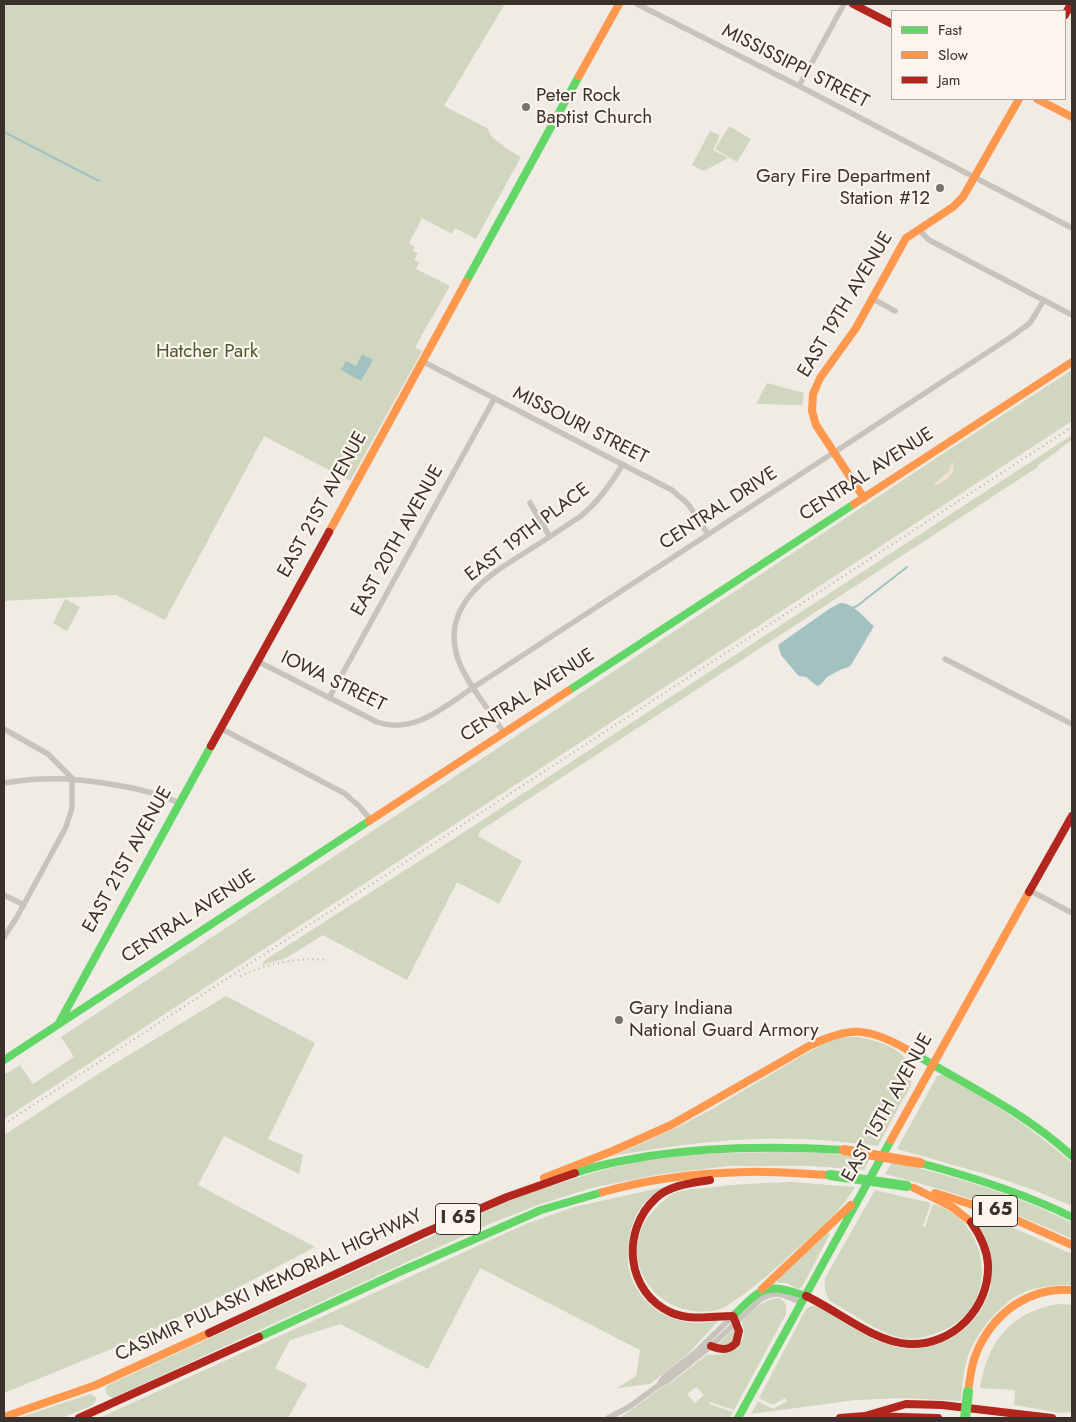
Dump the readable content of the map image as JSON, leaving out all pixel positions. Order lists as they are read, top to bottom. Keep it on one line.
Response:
{"streets":{"main road":["EAST 19TH AVENUE","CENTRAL AVENUE","EAST 21ST AVENUE","EAST 15TH AVENUE","I 65","CASIMIR PULASKI MEMORIAL HIGHWAY"],"street":["MISSISSIPPI STREET","MISSOURI STREET","CENTRAL DRIVE","EAST 19TH PLACE","EAST 20TH AVENUE","IOWA STREET"]},"crossings":[["MISSISSIPPI STREET","EAST 19TH AVENUE"],["EAST 19TH AVENUE","CENTRAL AVENUE"],["EAST 19TH AVENUE","CENTRAL DRIVE"],["MISSOURI STREET","EAST 21ST AVENUE"],["MISSOURI STREET","CENTRAL DRIVE"],["MISSOURI STREET","EAST 19TH PLACE"],["MISSOURI STREET","EAST 20TH AVENUE"],["CENTRAL AVENUE","EAST 21ST AVENUE"],["CENTRAL AVENUE","EAST 19TH PLACE"],["EAST 21ST AVENUE","IOWA STREET"],["CENTRAL DRIVE","EAST 19TH PLACE"],["CENTRAL DRIVE","IOWA STREET"],["EAST 20TH AVENUE","IOWA STREET"]],"parks":["Hatcher Park"],"places":["Peter Rock Baptist Church","Gary Fire Department Station #12","Gary Indiana National Guard Armory"],"legend":["Fast","Slow","Jam"]}
